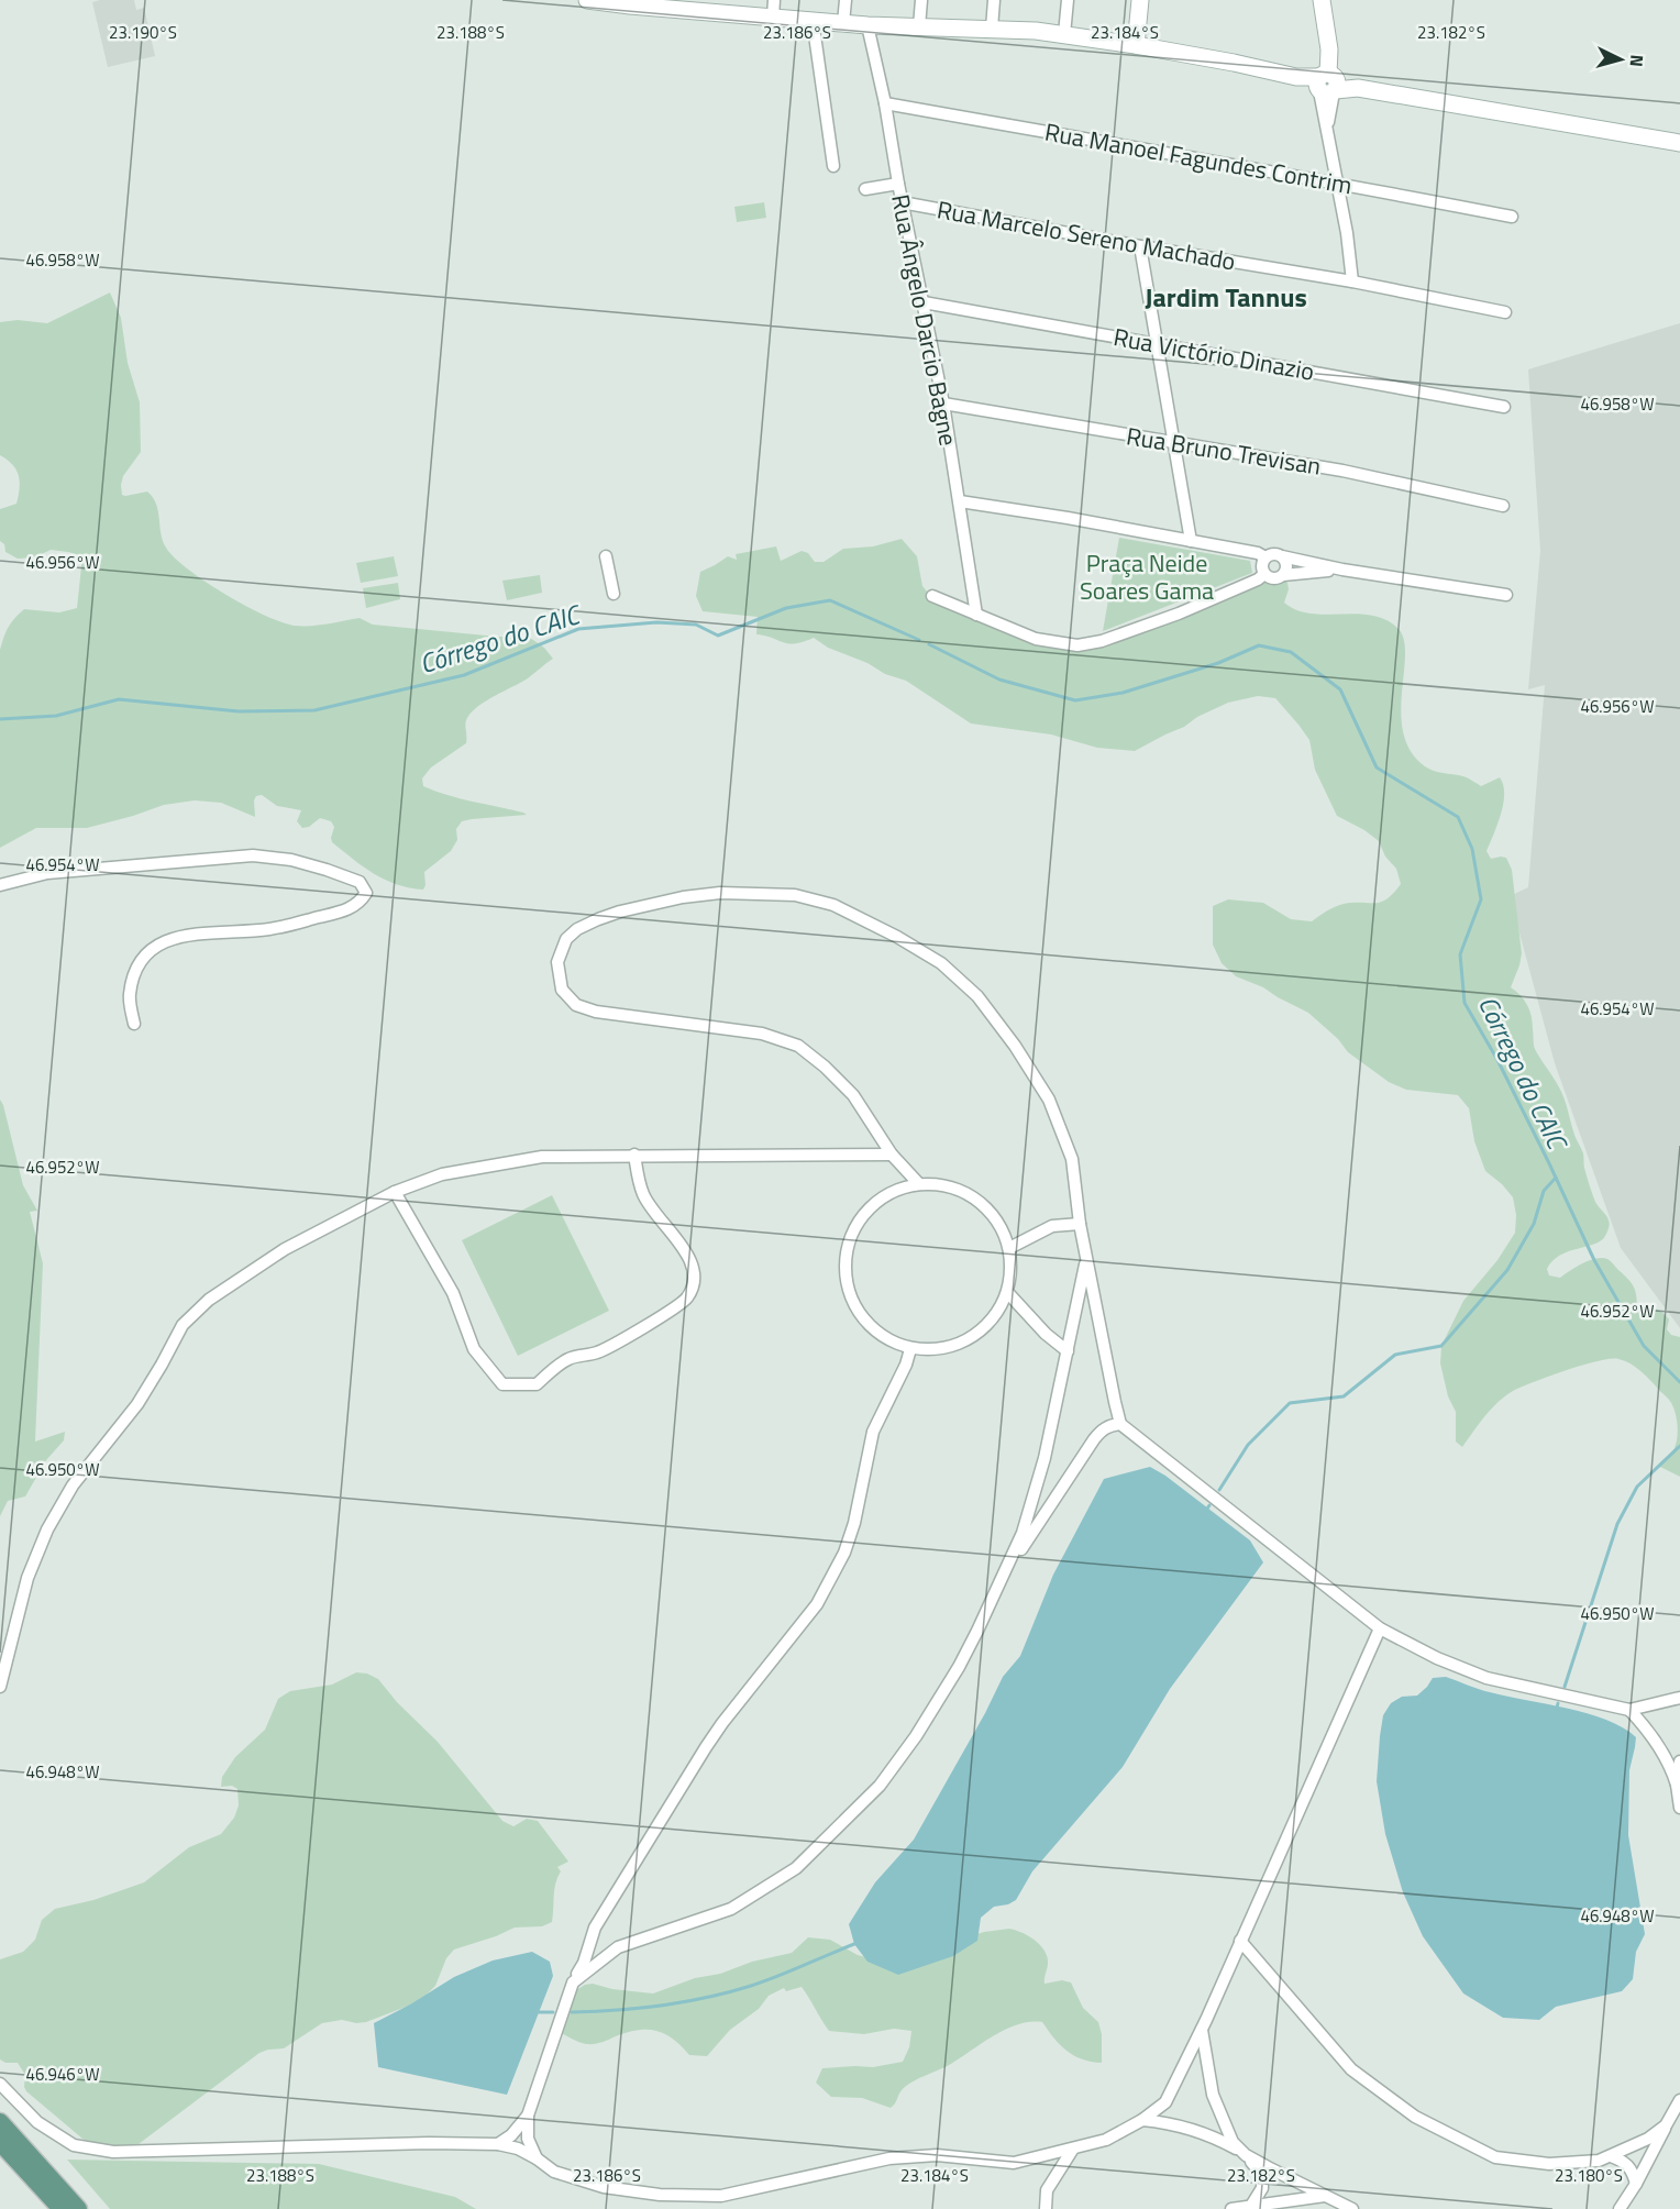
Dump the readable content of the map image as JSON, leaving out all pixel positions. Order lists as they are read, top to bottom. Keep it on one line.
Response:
{"streets":{"street":["Rua Manoel Fagundes Contrim","Rua Marcelo Sereno Machado","Rua Ângelo Darcio Bagne","Rua Victório Dinazio","Rua Bruno Trevisan"]},"crossings":[["Rua Manoel Fagundes Contrim","Rua Ângelo Darcio Bagne"],["Rua Marcelo Sereno Machado","Rua Ângelo Darcio Bagne"],["Rua Ângelo Darcio Bagne","Rua Victório Dinazio"],["Rua Ângelo Darcio Bagne","Rua Bruno Trevisan"]],"districts":["Jardim Tannus"],"water":["Córrego do CAIC"],"parks":["Praça Neide Soares Gama"],"north":"right","coordinates":["23.190°S","23.188°S","23.186°S","23.184°S","23.182°S","46.958°W","46.956°W","46.954°W","46.952°W","46.950°W","46.948°W","46.946°W","23.180°S"]}
